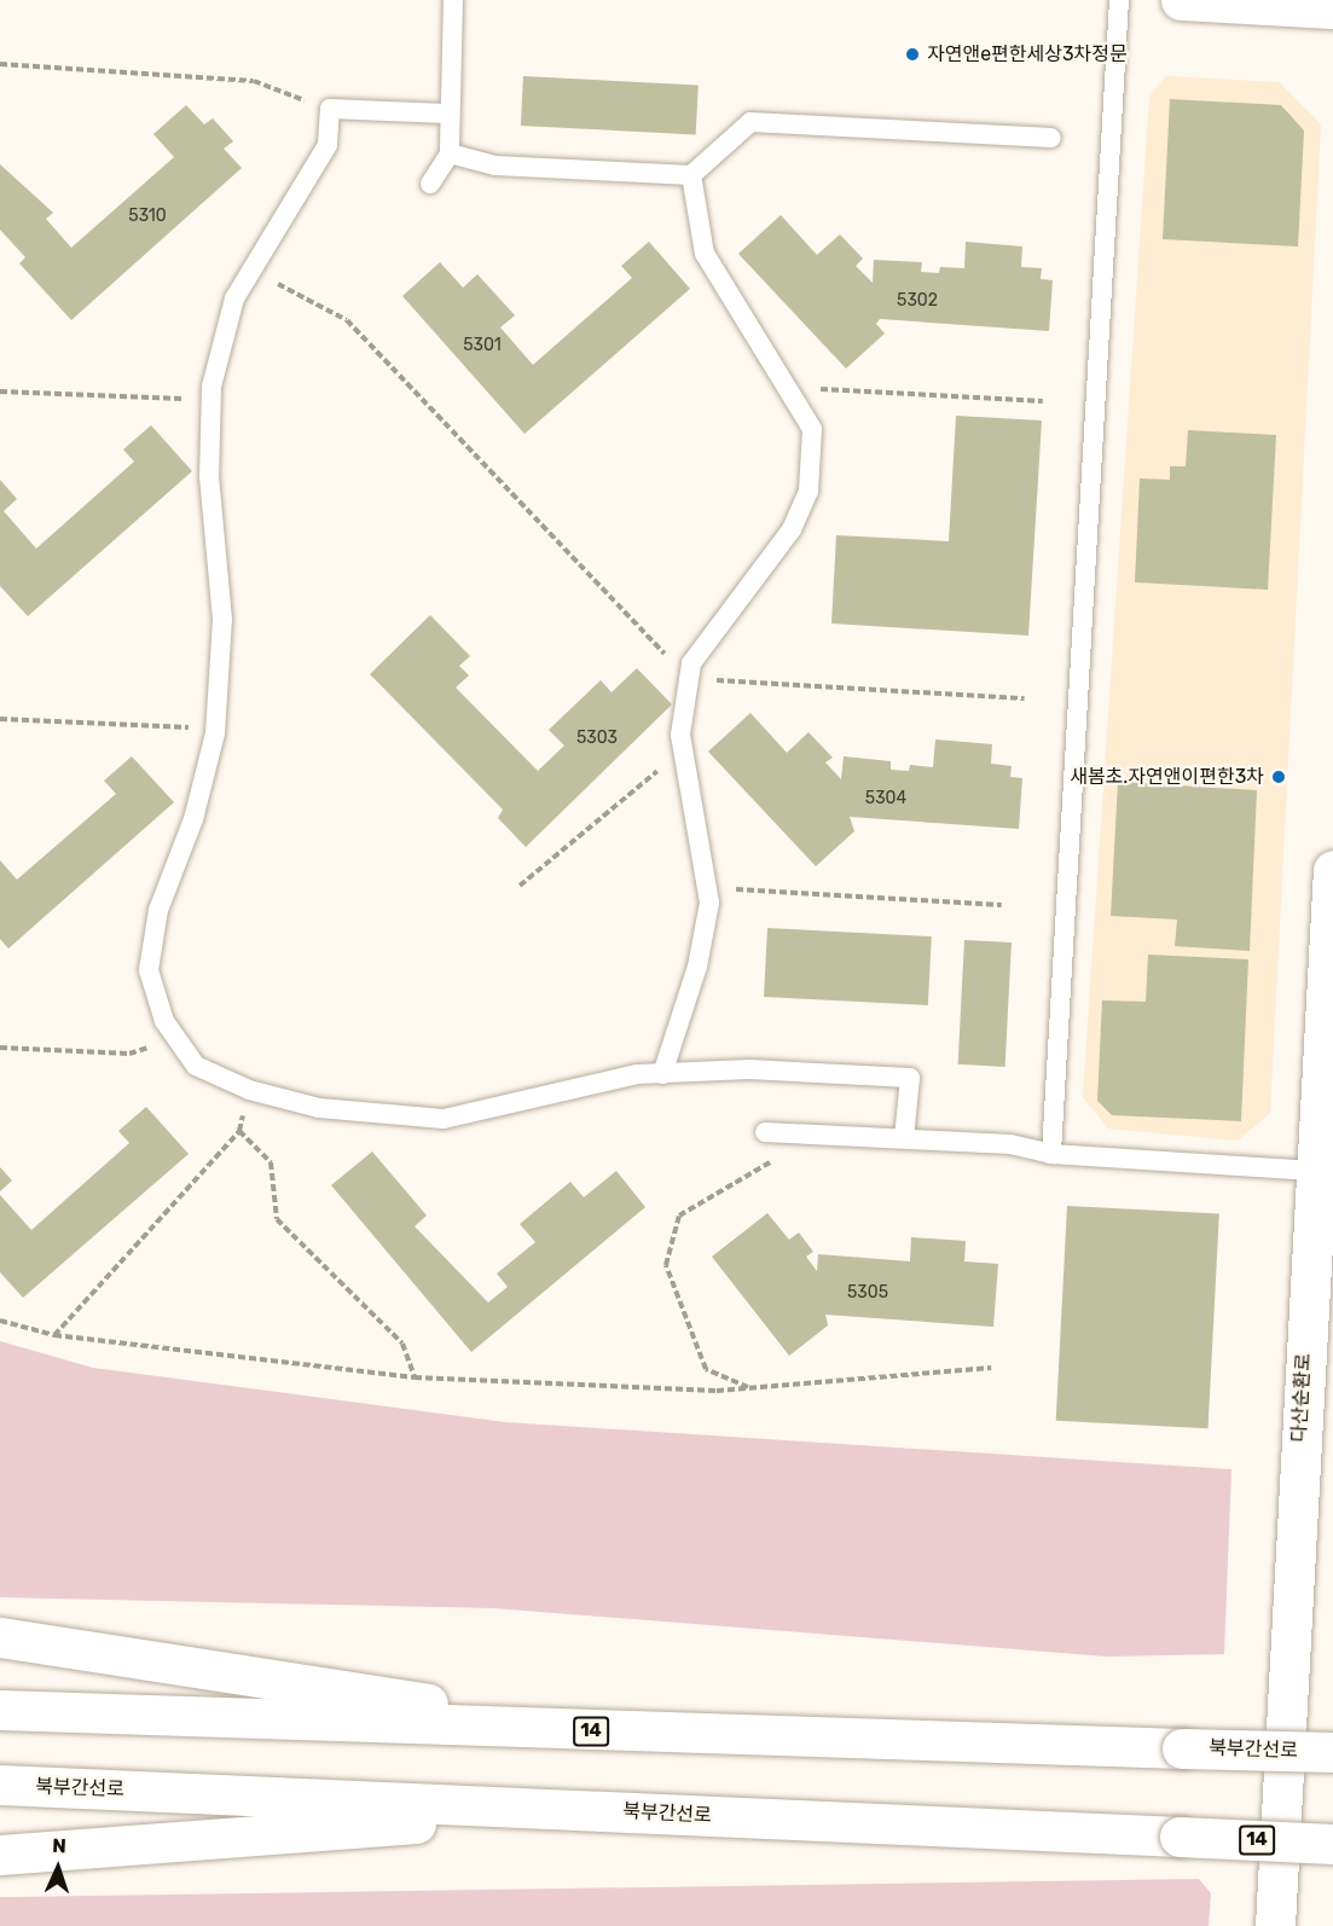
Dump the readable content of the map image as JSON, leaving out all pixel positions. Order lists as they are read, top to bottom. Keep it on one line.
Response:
{"streets":{"main road":["다산순환로","14","북부간선로"]},"places":["자연앤e편한세상3차정문","새봄초.자연앤이편한3차"],"house_numbers":["5310","5302","5301","5303","5304","5305"],"north":"top"}
